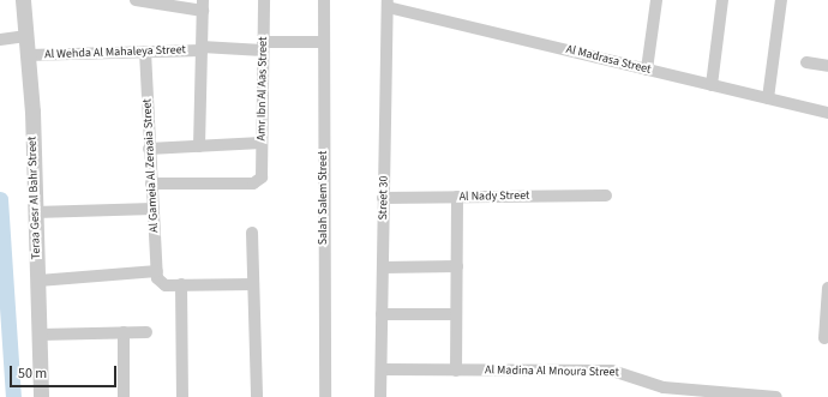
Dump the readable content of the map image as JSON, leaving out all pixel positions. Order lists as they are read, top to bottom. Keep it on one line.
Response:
{"streets":{"street":["Al Wehda Al Mahaleya Street","Al Madrasa Street","Amr Ibn Al Aas Street","Al Gameia Al Zeraaia Street","Al Nady Street","Teraa Gesr Al Bahr Street","Salah Salem Street","Street 30","Al Madina Al Mnoura Street"]},"crossings":[["Al Wehda Al Mahaleya Street","Amr Ibn Al Aas Street"],["Al Wehda Al Mahaleya Street","Al Gameia Al Zeraaia Street"],["Al Wehda Al Mahaleya Street","Teraa Gesr Al Bahr Street"],["Al Wehda Al Mahaleya Street","Salah Salem Street"],["Al Madrasa Street","Street 30"],["Amr Ibn Al Aas Street","Al Gameia Al Zeraaia Street"],["Al Nady Street","Street 30"],["Street 30","Al Madina Al Mnoura Street"]],"scale_bar":"50 m"}
